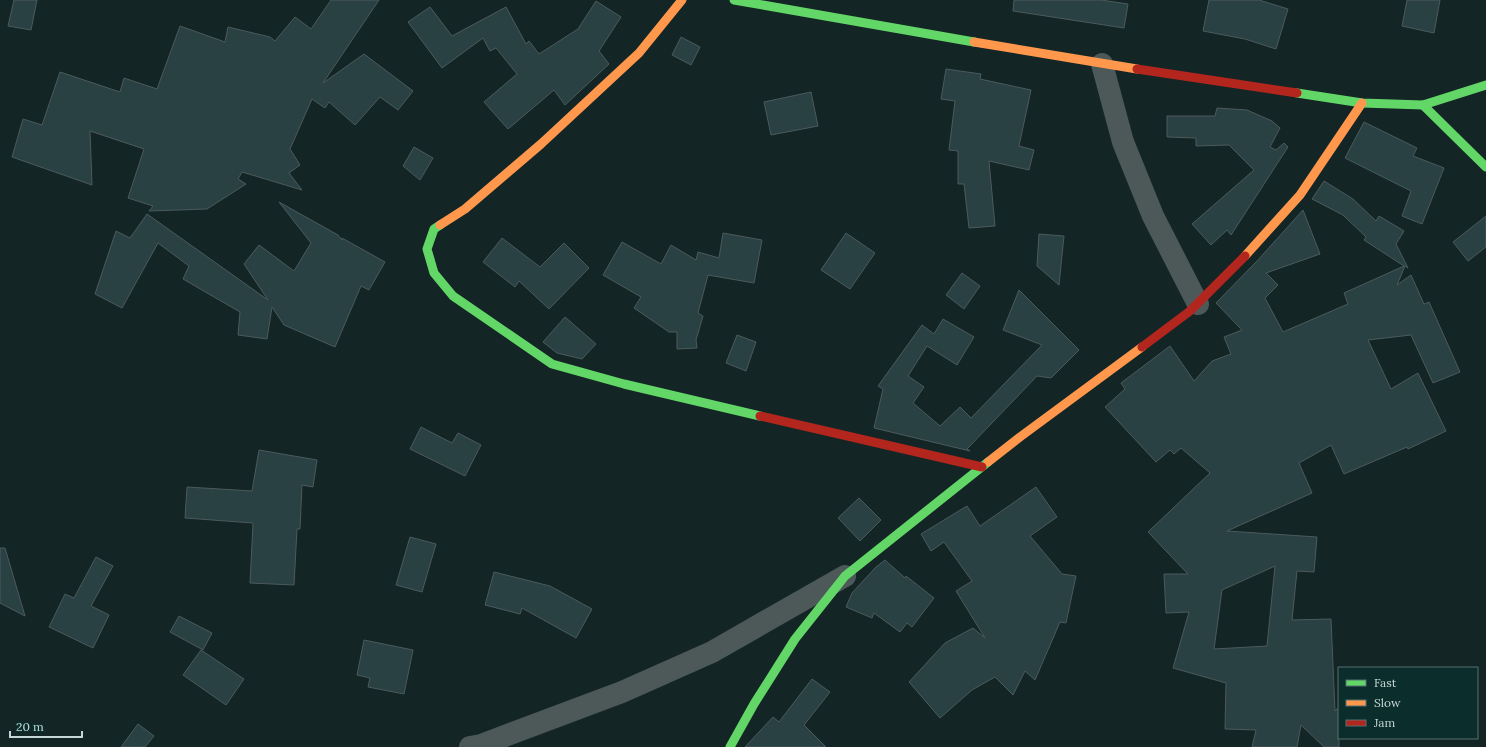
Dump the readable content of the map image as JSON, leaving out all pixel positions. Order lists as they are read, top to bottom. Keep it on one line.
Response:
{"legend":["Fast","Slow","Jam"],"scale_bar":"20 m"}
